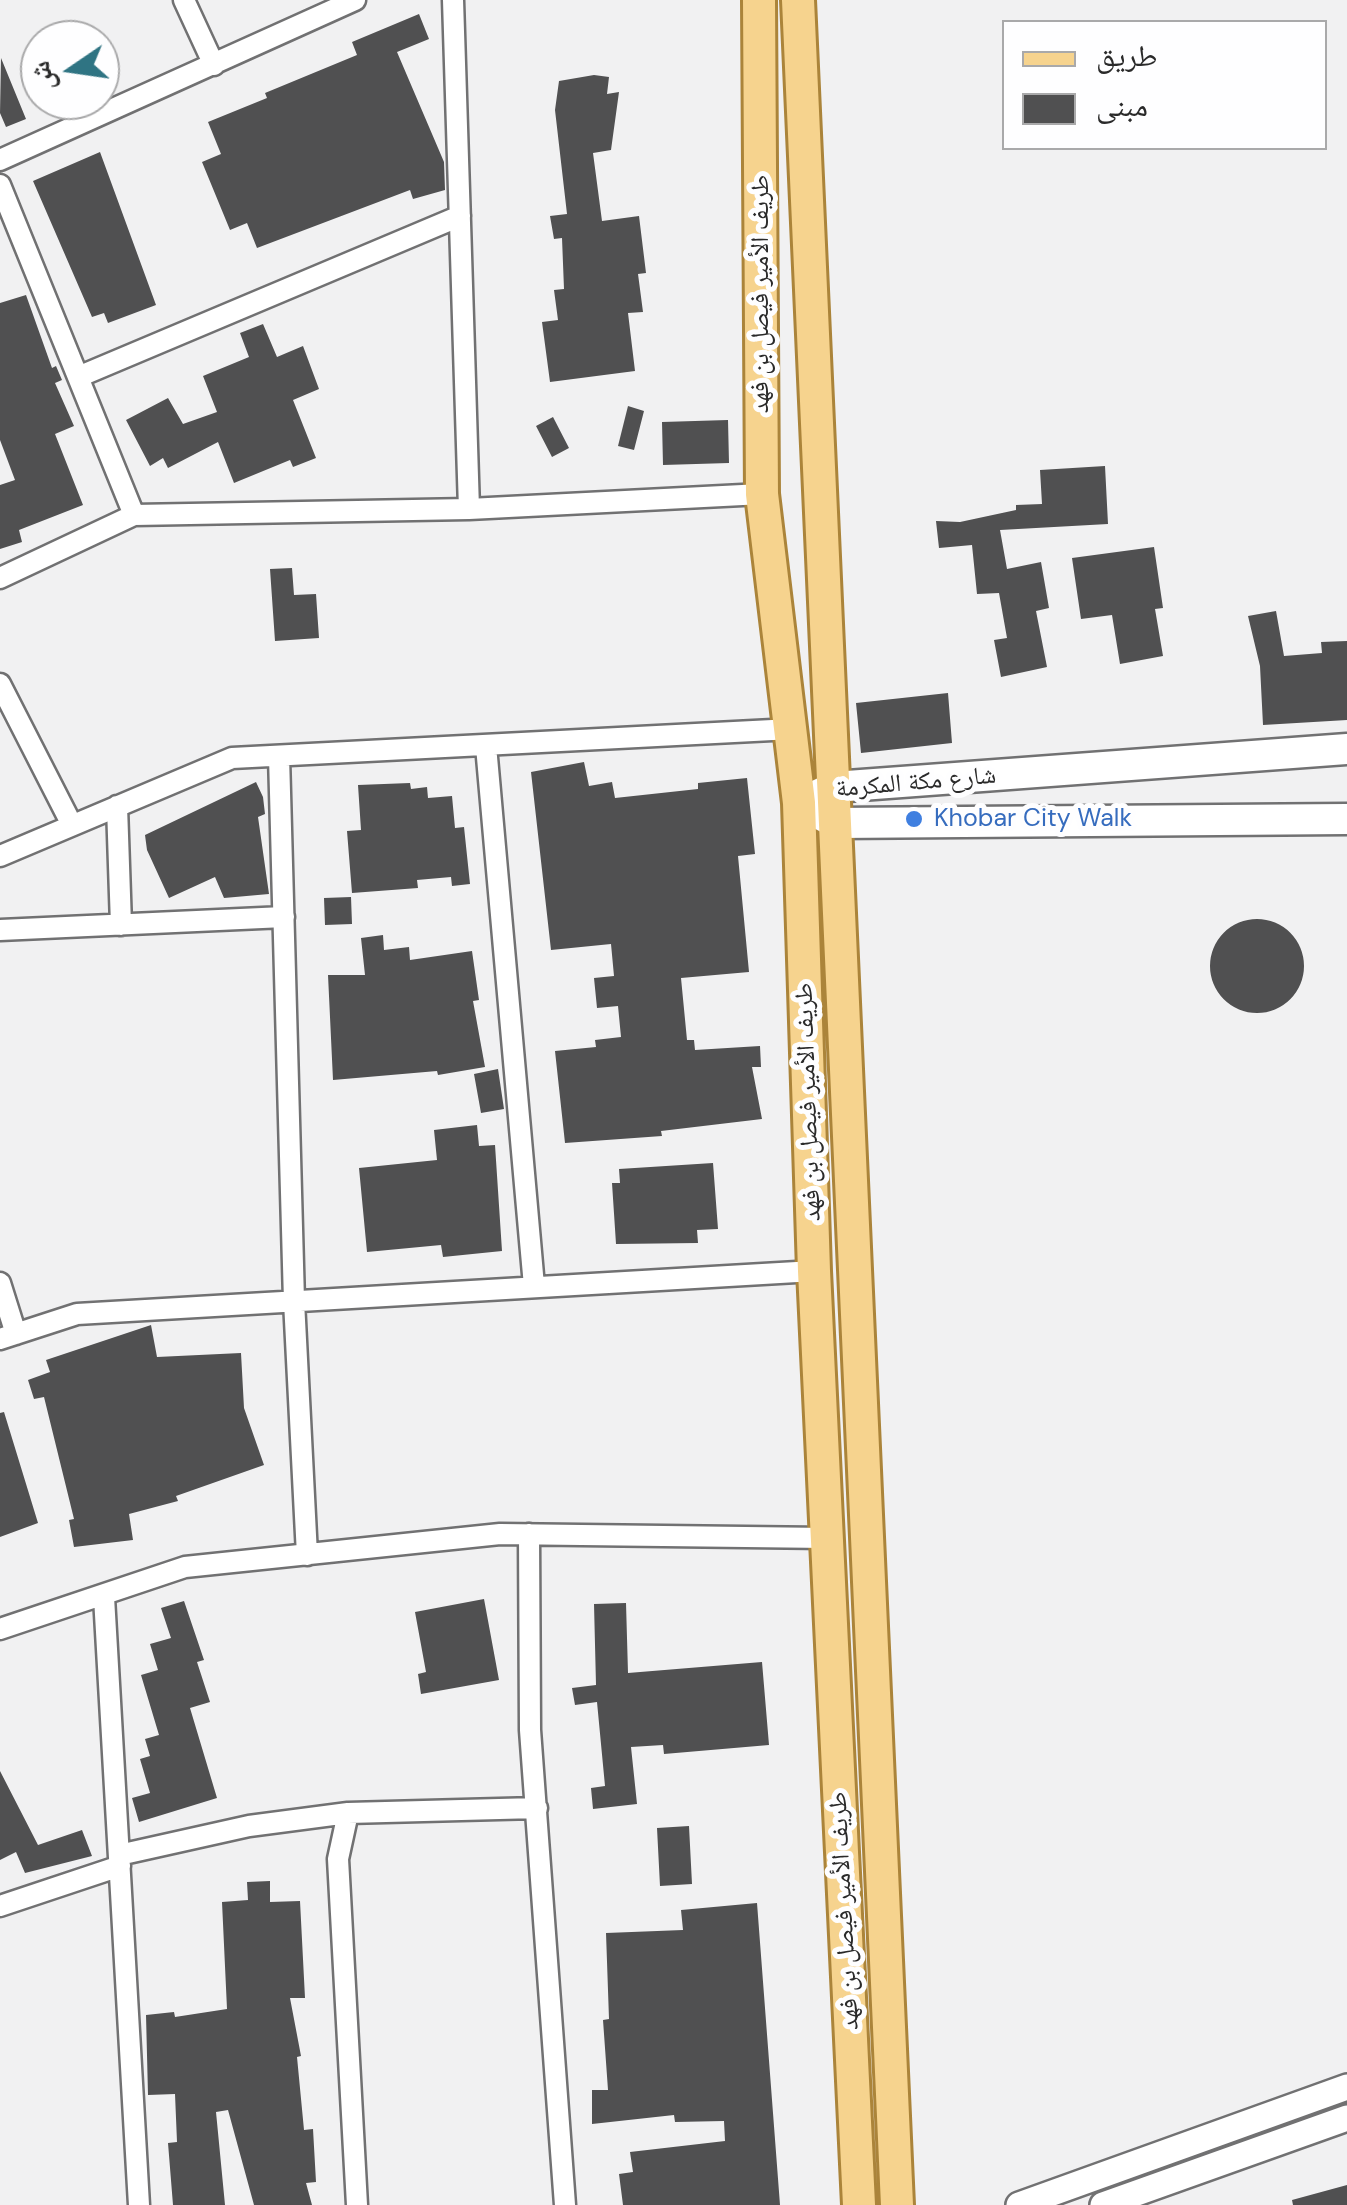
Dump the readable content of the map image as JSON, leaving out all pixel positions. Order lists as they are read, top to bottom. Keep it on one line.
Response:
{"streets":{"main road":["طريف الأمير فيصل بن فهد","شارع مكة المكرمة"]},"crossings":[["طريف الأمير فيصل بن فهد","شارع مكة المكرمة"]],"places":["Khobar City Walk"],"legend":["طريق","مبنى"],"north":"left"}
